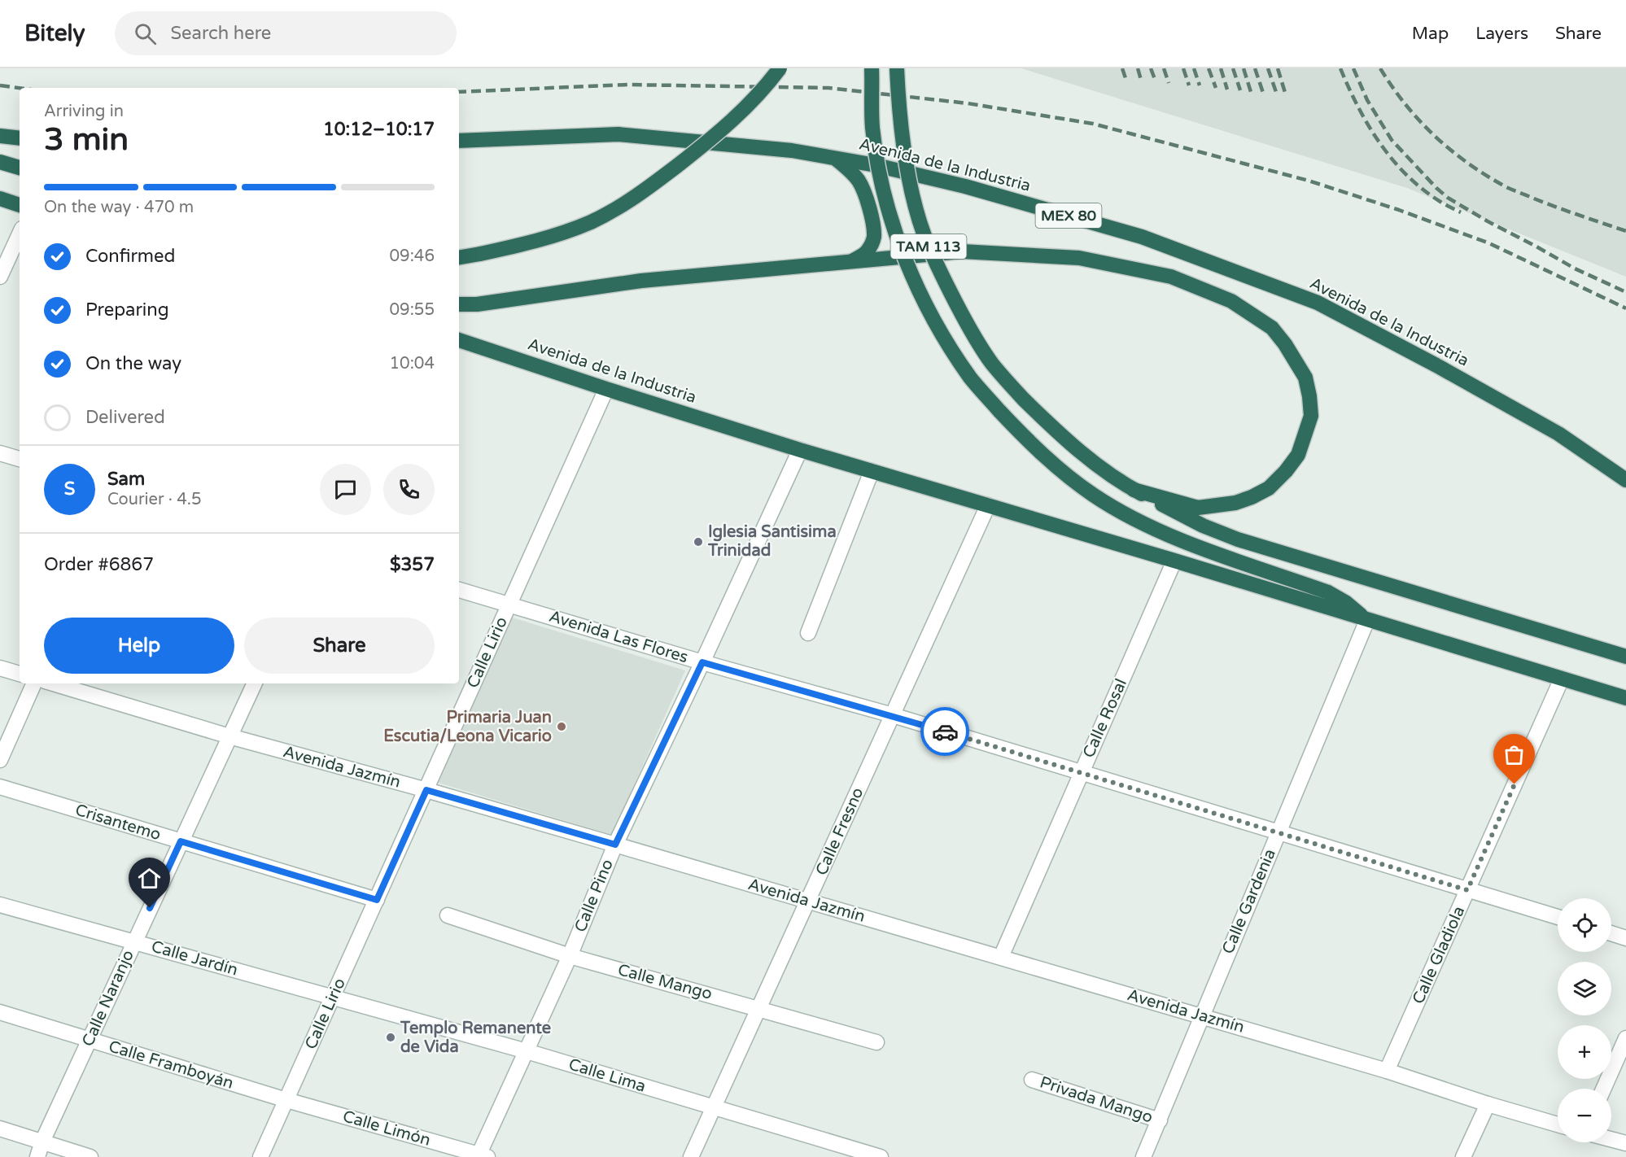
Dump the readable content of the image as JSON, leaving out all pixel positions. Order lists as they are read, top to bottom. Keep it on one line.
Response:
{"streets":{"highway":["Avenida de la Industria","MEX 80","TAM 113"],"street":["Avenida Las Flores","Calle Lirio","Calle Rosal","Avenida Jazmín","Crisantemo","Calle Fresno","Calle Pino","Calle Gardenia","Calle Gladiola","Calle Jardín","Calle Mango","Calle Naranjo","Calle Framboyán","Calle Lima","Privada Mango","Calle Limón"]},"crossings":[["Avenida de la Industria","Calle Lirio"],["Avenida de la Industria","Calle Rosal"],["Avenida de la Industria","Calle Fresno"],["Avenida de la Industria","Calle Pino"],["Avenida de la Industria","Calle Gardenia"],["Avenida de la Industria","Calle Gladiola"],["Avenida Las Flores","Calle Lirio"],["Avenida Las Flores","Calle Rosal"],["Avenida Las Flores","Calle Fresno"],["Avenida Las Flores","Calle Pino"],["Avenida Las Flores","Calle Gardenia"],["Avenida Las Flores","Calle Gladiola"],["Calle Lirio","Avenida Jazmín"],["Calle Lirio","Crisantemo"],["Calle Lirio","Calle Jardín"],["Calle Lirio","Calle Framboyán"],["Calle Lirio","Calle Lima"],["Calle Lirio","Calle Limón"],["Calle Rosal","Avenida Jazmín"],["Avenida Jazmín","Calle Fresno"],["Avenida Jazmín","Calle Pino"],["Avenida Jazmín","Calle Gardenia"],["Avenida Jazmín","Calle Gladiola"],["Avenida Jazmín","Calle Naranjo"],["Crisantemo","Calle Naranjo"],["Calle Fresno","Calle Mango"],["Calle Fresno","Calle Lima"],["Calle Pino","Calle Mango"],["Calle Pino","Calle Lima"],["Calle Pino","Calle Limón"],["Calle Gardenia","Privada Mango"],["Calle Jardín","Calle Naranjo"],["Calle Jardín","Calle Lima"],["Calle Naranjo","Calle Framboyán"],["Calle Framboyán","Calle Limón"]],"places":["Iglesia Santisima Trinidad","Primaria Juan Escutia/Leona Vicario","Templo Remanente de Vida"],"page":{"header":"Bitely","search":"Search here","nav":["Map","Layers","Share"],"heading":["3 min","Arriving in","10:12–10:17"],"panel":["Sam","Courier · 4.5","Order #6867","$357"],"bar":"On the way · 470 m","list":[["Confirmed","09:46"],["Preparing","09:55"],["On the way","10:04"],"Delivered"],"round":"S","buttons":["Help","Share"],"map_buttons":["+","−"]}}
